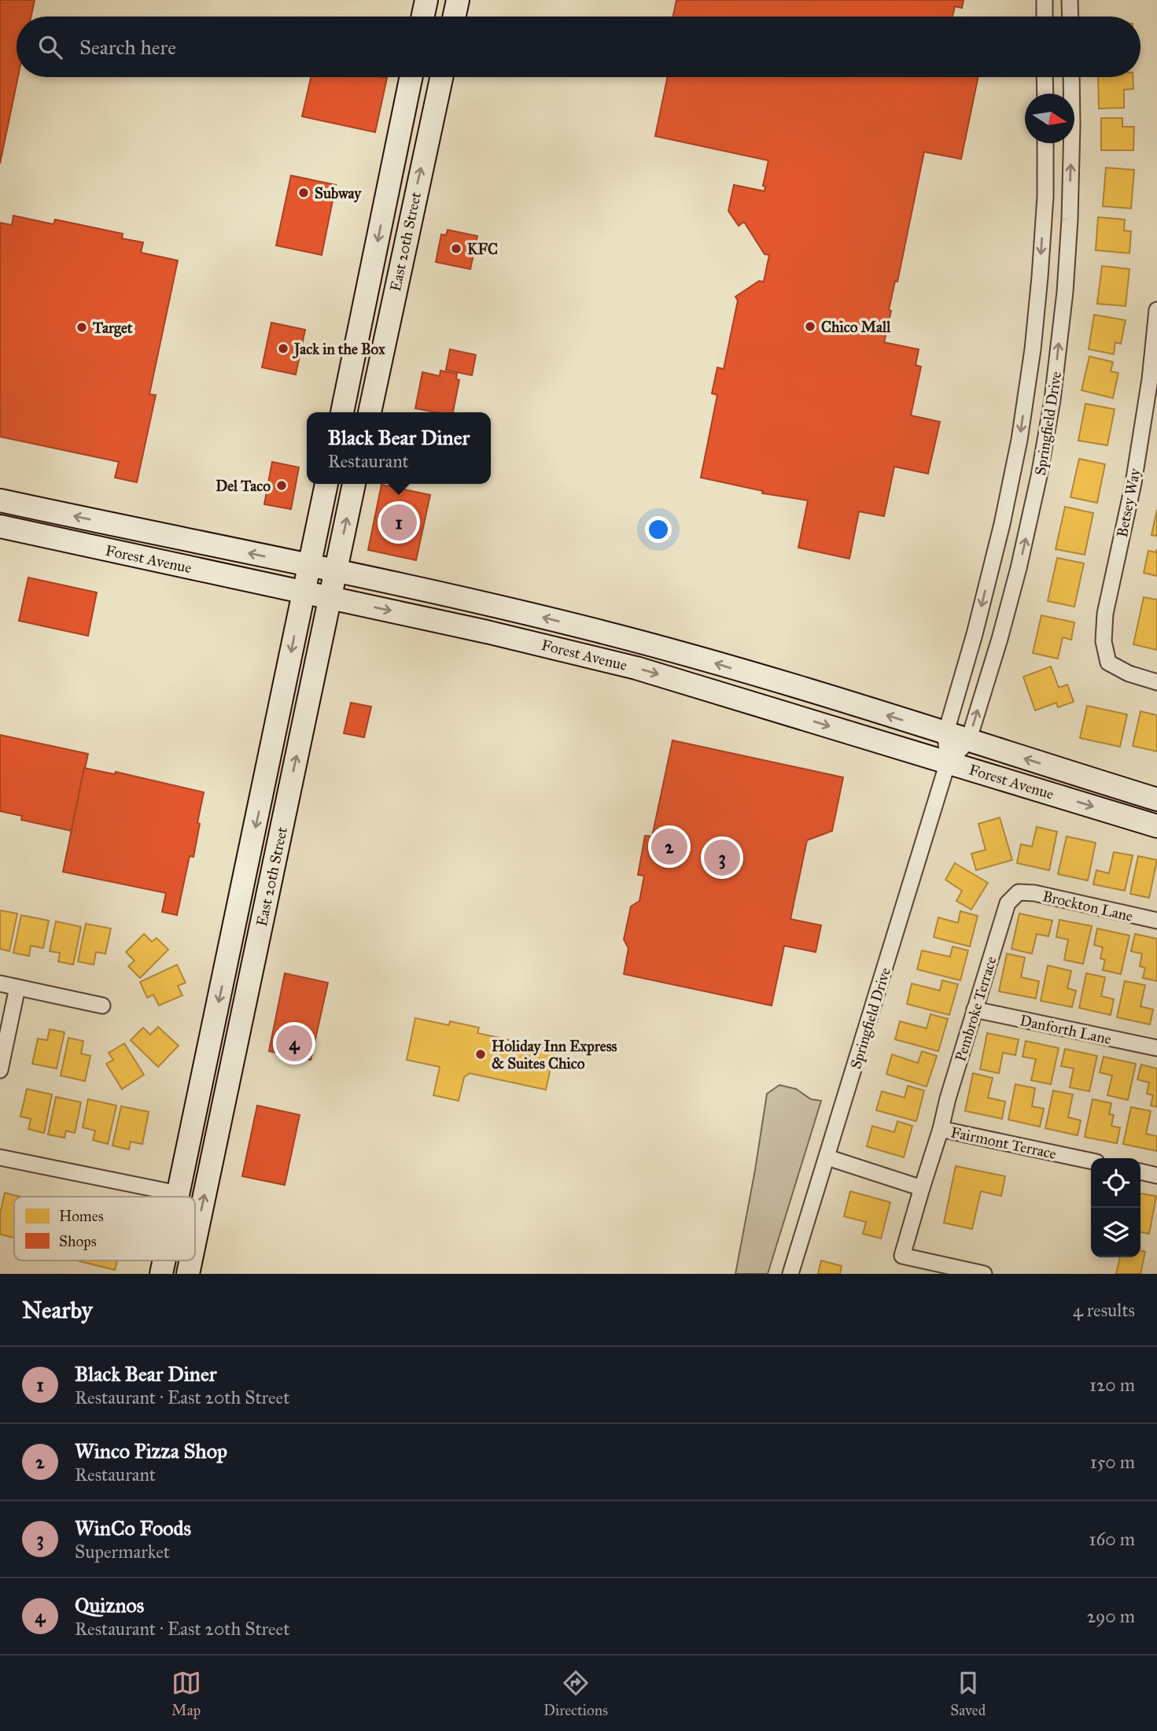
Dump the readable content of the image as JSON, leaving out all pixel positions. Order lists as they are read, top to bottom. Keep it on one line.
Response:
{"streets":{"street":["East 20th Street","Springfield Drive","Betsey Way","Forest Avenue","Brockton Lane","Pembroke Terrace","Danforth Lane","Fairmont Terrace"]},"crossings":[["East 20th Street","Forest Avenue"],["Springfield Drive","Forest Avenue"],["Brockton Lane","Pembroke Terrace"],["Pembroke Terrace","Danforth Lane"],["Pembroke Terrace","Fairmont Terrace"]],"places":["Subway","KFC","Chico Mall","Target","Jack in the Box","Del Taco","Holiday Inn Express & Suites Chico"],"legend":["Homes","Shops"],"north":"right","page":{"search":"Search here","popup":["Black Bear Diner","Restaurant"],"pins":["1","2","3","4"],"heading":["Nearby","4 results"],"list":[{"mark":"1","name":"Black Bear Diner","note":"Restaurant · East 20th Street","value":"120 m"},{"mark":"2","name":"Winco Pizza Shop","note":"Restaurant","value":"150 m"},{"mark":"3","name":"WinCo Foods","note":"Supermarket","value":"160 m"},{"mark":"4","name":"Quiznos","note":"Restaurant · East 20th Street","value":"290 m"}],"nav":["Map","Directions","Saved"]}}
